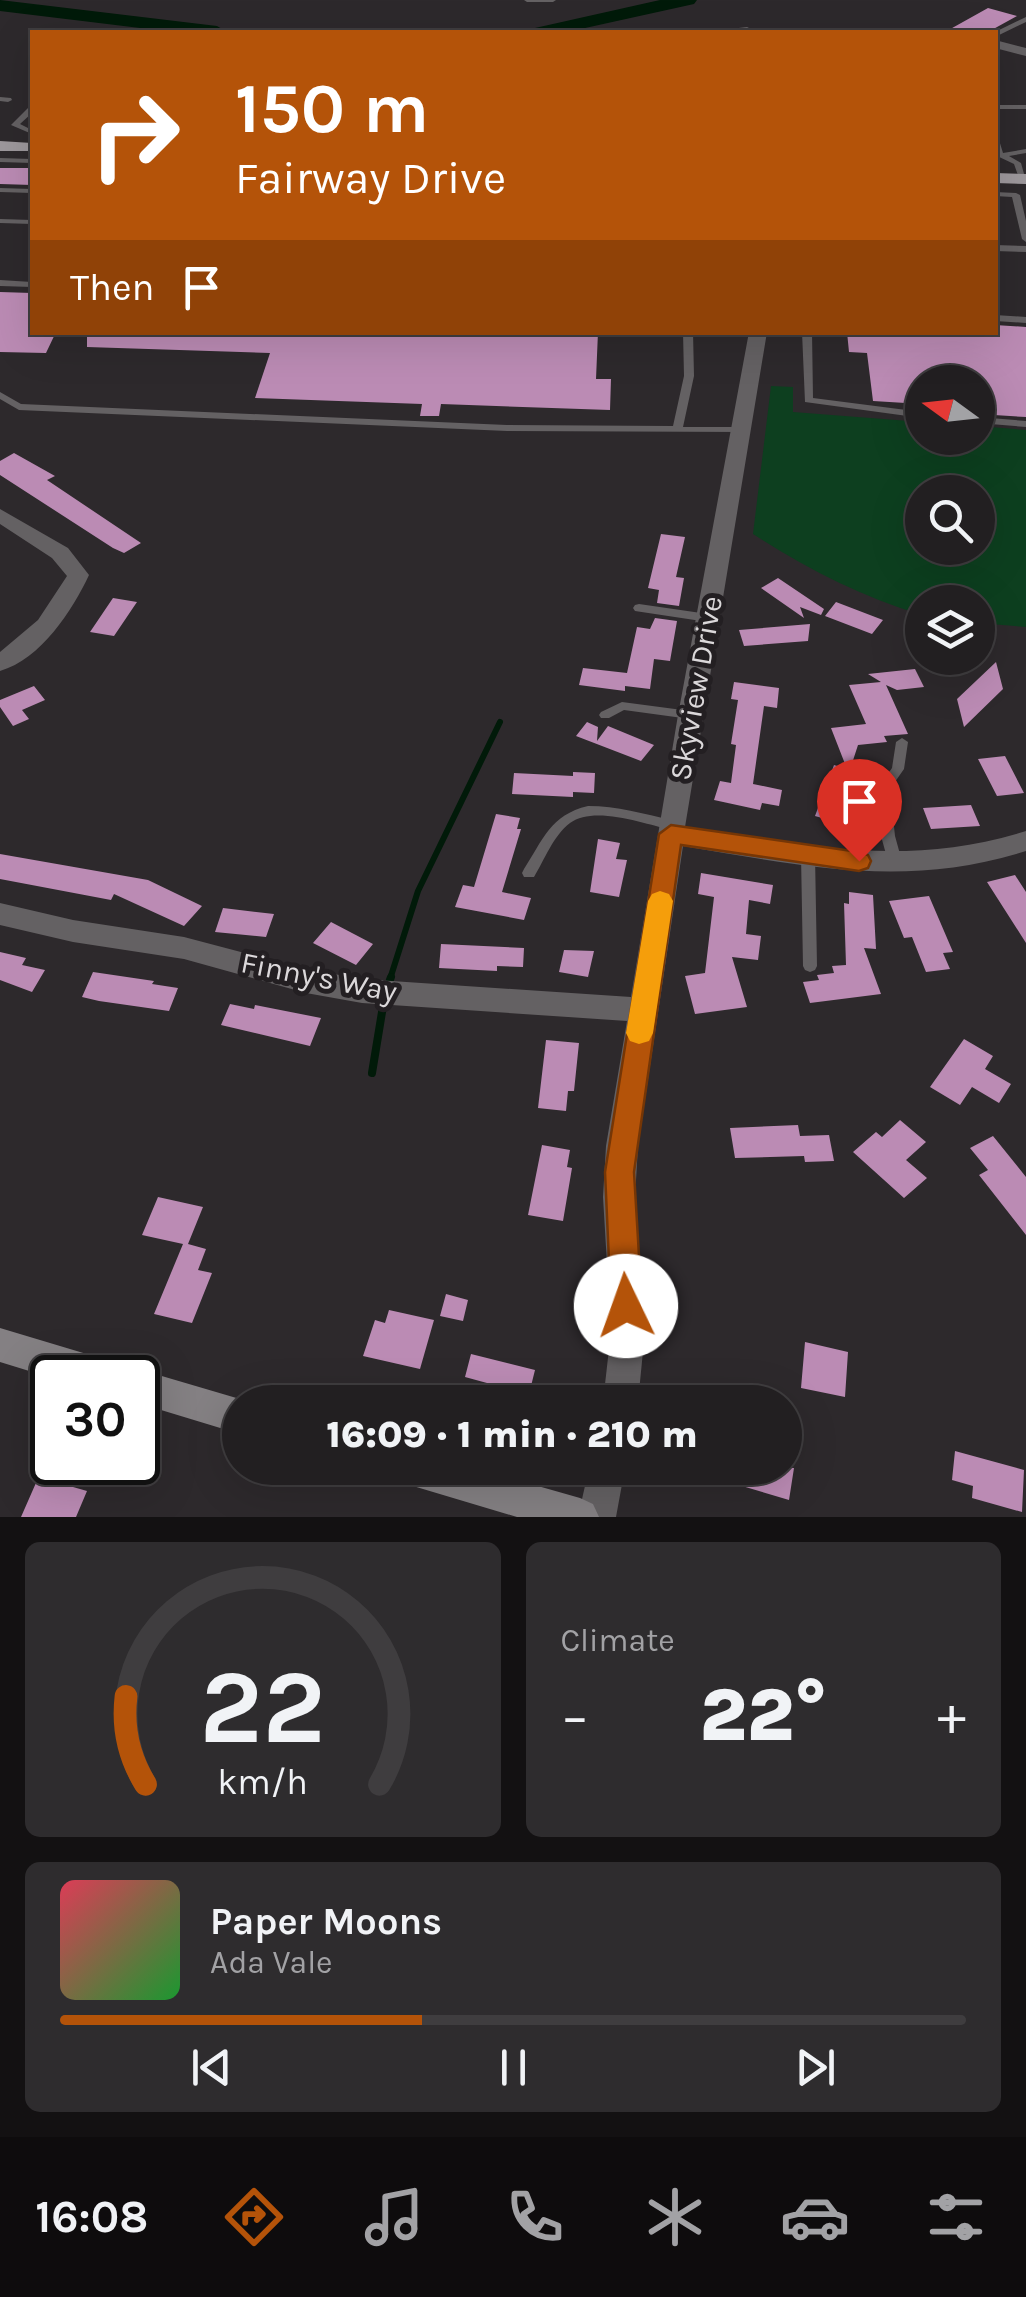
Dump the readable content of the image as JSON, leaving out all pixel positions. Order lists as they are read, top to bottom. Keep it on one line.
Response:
{"streets":{"street":["Skyview Drive","Finny's Way"]},"crossings":[["Skyview Drive","Finny's Way"]],"north":"left","page":{"turn":["150 m","Fairway Drive"],"then":"Then","limit":"30","trip":"16:09 · 1 min · 210 m","tile":"Climate","heat":["−","22°","+"],"song":["Paper Moons","Ada Vale"],"tabs":"16:08","gauge":["22","km/h"]}}
